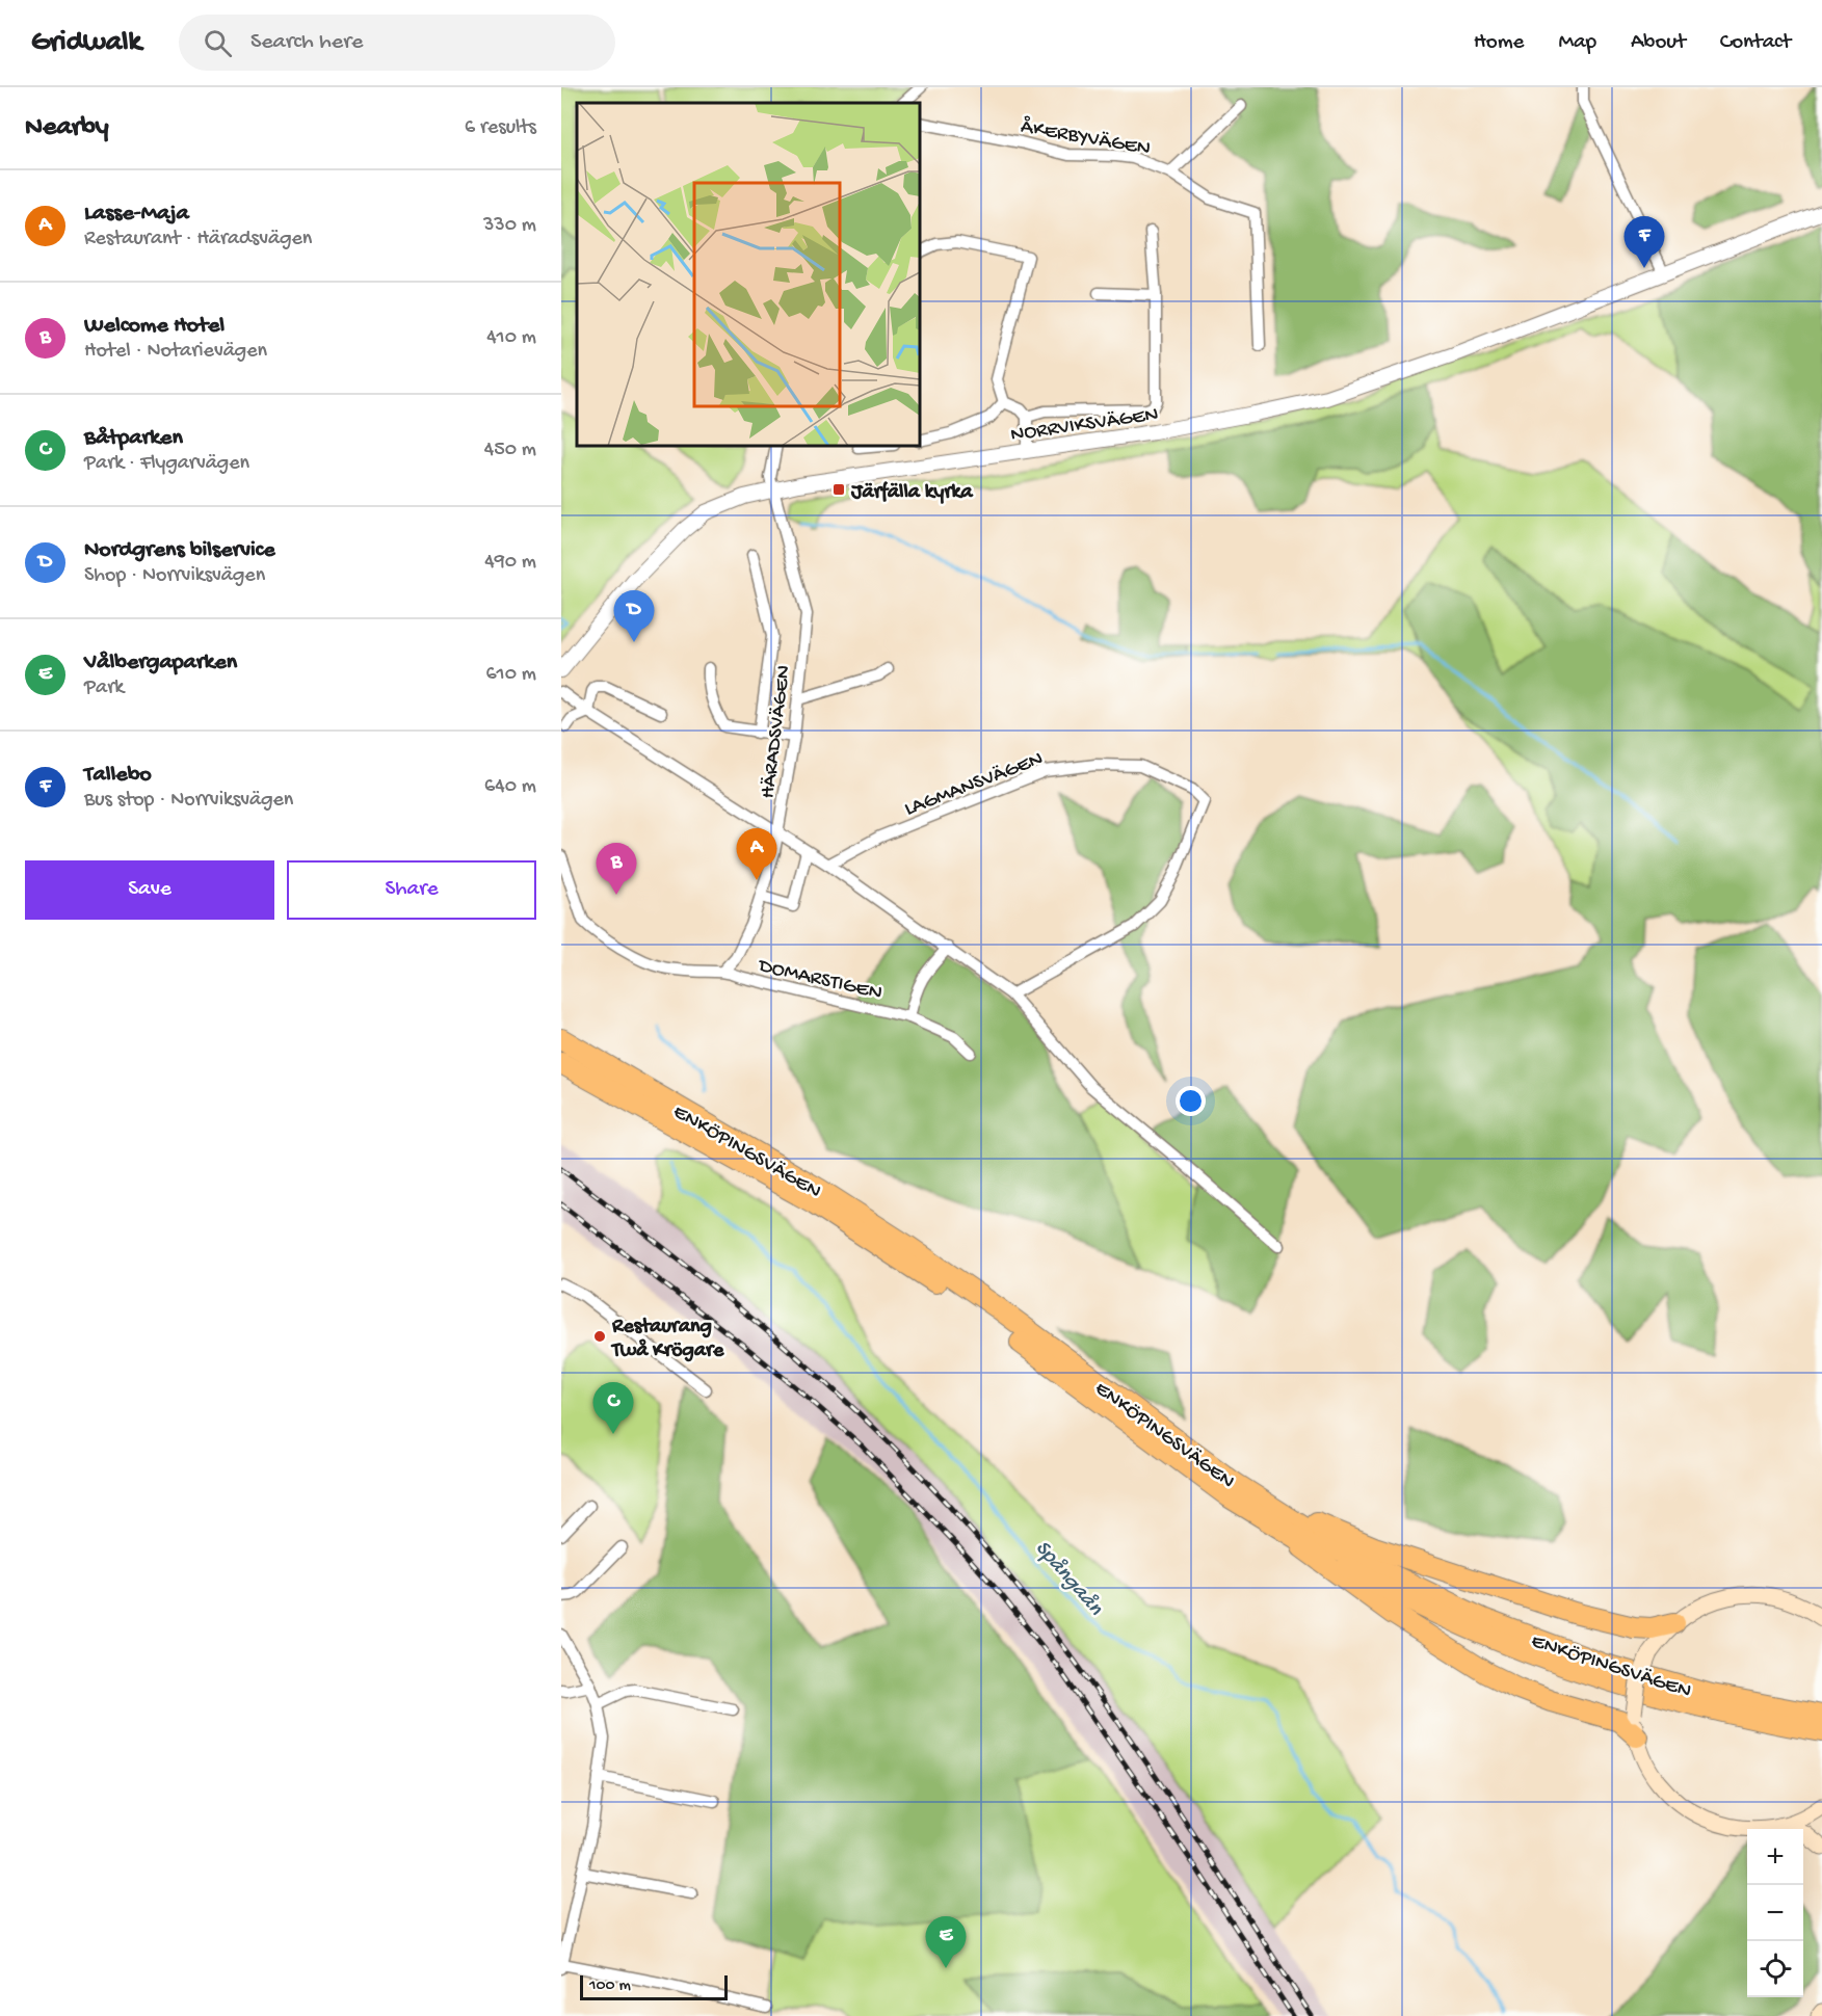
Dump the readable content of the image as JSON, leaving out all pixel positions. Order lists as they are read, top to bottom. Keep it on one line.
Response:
{"streets":{"highway":["ENKÖPINGSVÄGEN"],"street":["ÅKERBYVÄGEN","NORRVIKSVÄGEN","HÄRADSVÄGEN","LAGMANSVÄGEN","DOMARSTIGEN"]},"crossings":[["NORRVIKSVÄGEN","HÄRADSVÄGEN"],["HÄRADSVÄGEN","DOMARSTIGEN"]],"water":["Spångaån"],"places":{"transit":["Järfälla kyrka"],"other":["Restaurang Twå Krögare"]},"scale_bar":"100 m","page":{"header":"Gridwalk","search":"Search here","nav":["Home","Map","About","Contact"],"heading":["Nearby","6 results"],"list":[{"mark":"A","name":"Lasse-Maja","note":"Restaurant · Häradsvägen","value":"330 m"},{"mark":"B","name":"Welcome Hotel","note":"Hotel · Notarievägen","value":"410 m"},{"mark":"C","name":"Båtparken","note":"Park · Flygarvägen","value":"450 m"},{"mark":"D","name":"Nordgrens bilservice","note":"Shop · Norrviksvägen","value":"490 m"},{"mark":"E","name":"Vålbergaparken","note":"Park","value":"610 m"},{"mark":"F","name":"Tallebo","note":"Bus stop · Norrviksvägen","value":"640 m"}],"pins":["F","D","A","B","C","E"],"buttons":["Save","Share"],"map_buttons":["+","−"],"scale":"100 m"}}
